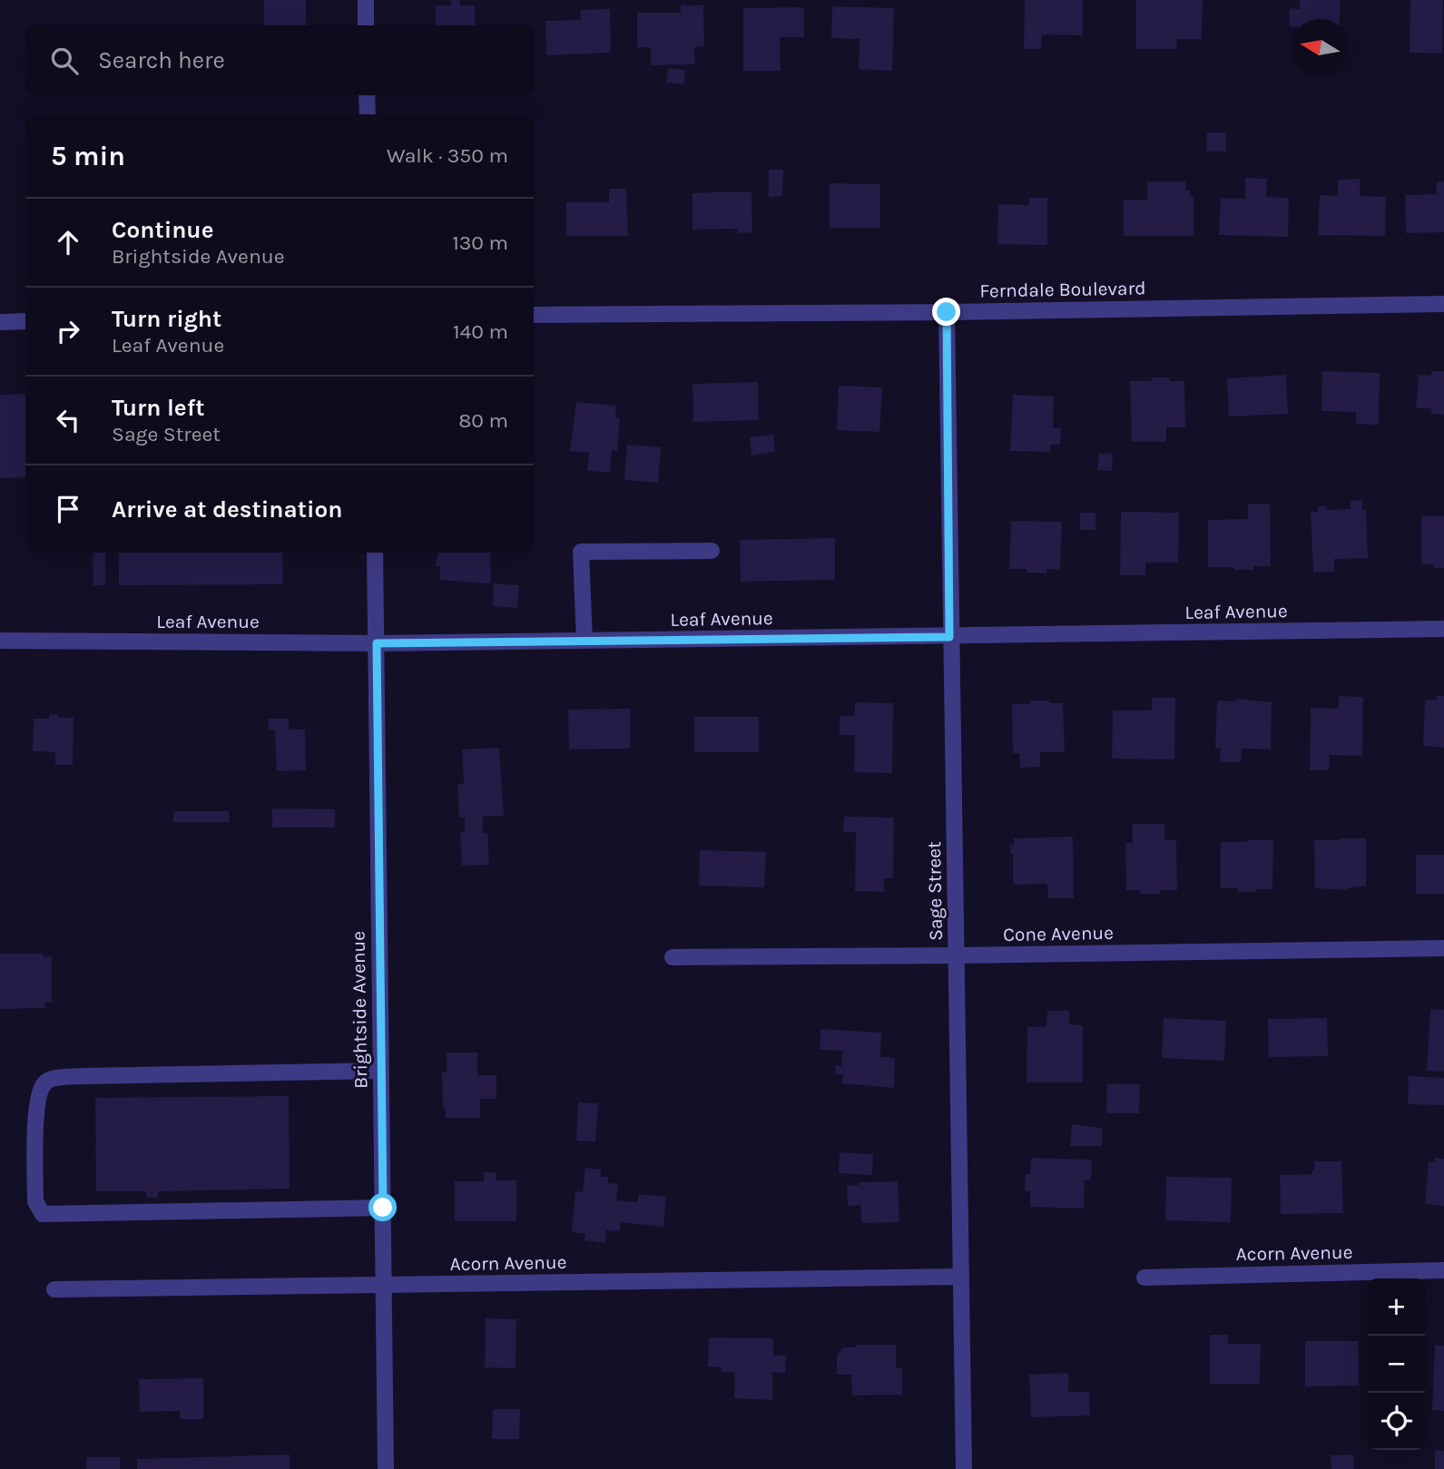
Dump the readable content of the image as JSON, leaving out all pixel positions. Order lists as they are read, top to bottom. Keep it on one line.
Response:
{"streets":{"street":["Ferndale Boulevard","Leaf Avenue","Sage Street","Cone Avenue","Brightside Avenue","Acorn Avenue"]},"crossings":[["Ferndale Boulevard","Sage Street"],["Leaf Avenue","Sage Street"],["Leaf Avenue","Brightside Avenue"],["Sage Street","Cone Avenue"],["Sage Street","Acorn Avenue"],["Brightside Avenue","Acorn Avenue"]],"north":"left","page":{"search":"Search here","heading":["5 min","Walk · 350 m"],"list":[["Continue","Brightside Avenue","130 m"],["Turn right","Leaf Avenue","140 m"],["Turn left","Sage Street","80 m"],"Arrive at destination"],"map_buttons":["+","−"]}}
